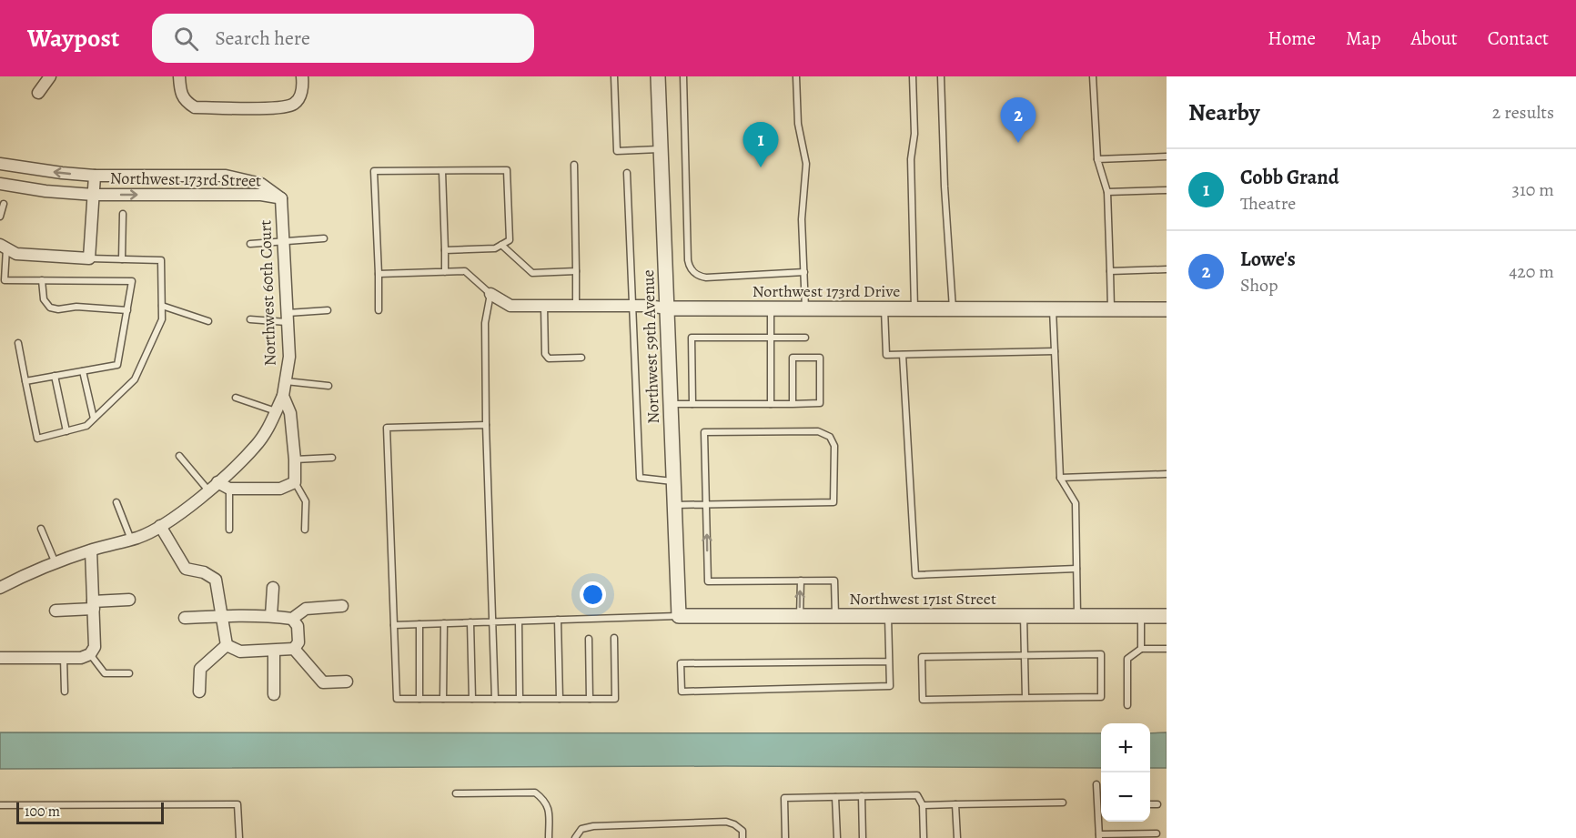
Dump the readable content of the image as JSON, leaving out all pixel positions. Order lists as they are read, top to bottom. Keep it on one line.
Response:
{"streets":{"street":["Northwest 173rd Street","Northwest 173rd Drive","Northwest 60th Court","Northwest 59th Avenue","Northwest 171st Street"]},"crossings":[["Northwest 173rd Street","Northwest 60th Court"],["Northwest 173rd Drive","Northwest 59th Avenue"],["Northwest 59th Avenue","Northwest 171st Street"]],"scale_bar":"100 m","page":{"header":"Waypost","search":"Search here","nav":["Home","Map","About","Contact"],"heading":["Nearby","2 results"],"pins":["2","1"],"list":[{"mark":"1","name":"Cobb Grand","note":"Theatre","value":"310 m"},{"mark":"2","name":"Lowe's","note":"Shop","value":"420 m"}],"map_buttons":["+","−"],"scale":"100 m"}}
